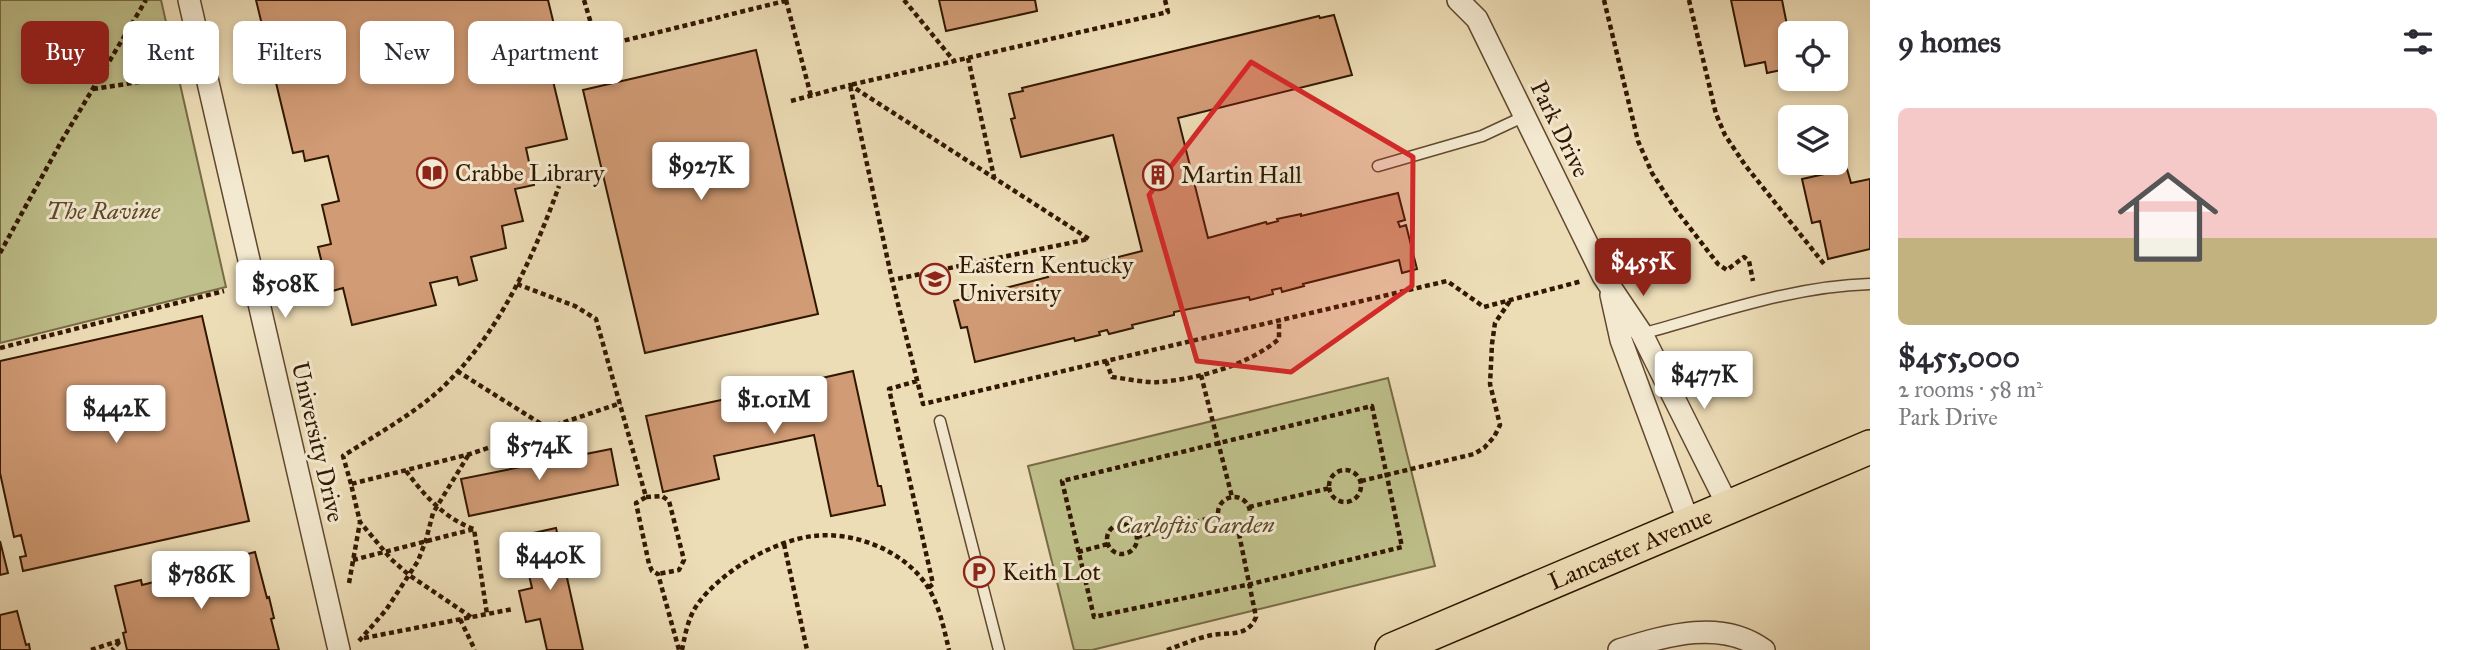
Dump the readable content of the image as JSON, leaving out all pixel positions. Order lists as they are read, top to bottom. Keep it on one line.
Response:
{"streets":{"main road":["Lancaster Avenue"],"street":["Park Drive","University Drive"]},"crossings":[["Park Drive","Lancaster Avenue"]],"parks":["The Ravine","Carloftis Garden"],"places":{"library":["Crabbe Library"],"building":["Martin Hall"],"school or university":["Eastern Kentucky University"],"parking":["Keith Lot"]},"page":{"heading":"9 homes","chip":["Buy","Rent","Filters","New","Apartment"],"list":[{"name":"$455,000","note":"2 rooms · 58 m² · Park Drive"}],"price":["$927K","$455K","$508K","$477K","$1.01M","$442K","$574K","$440K","$786K"]}}
